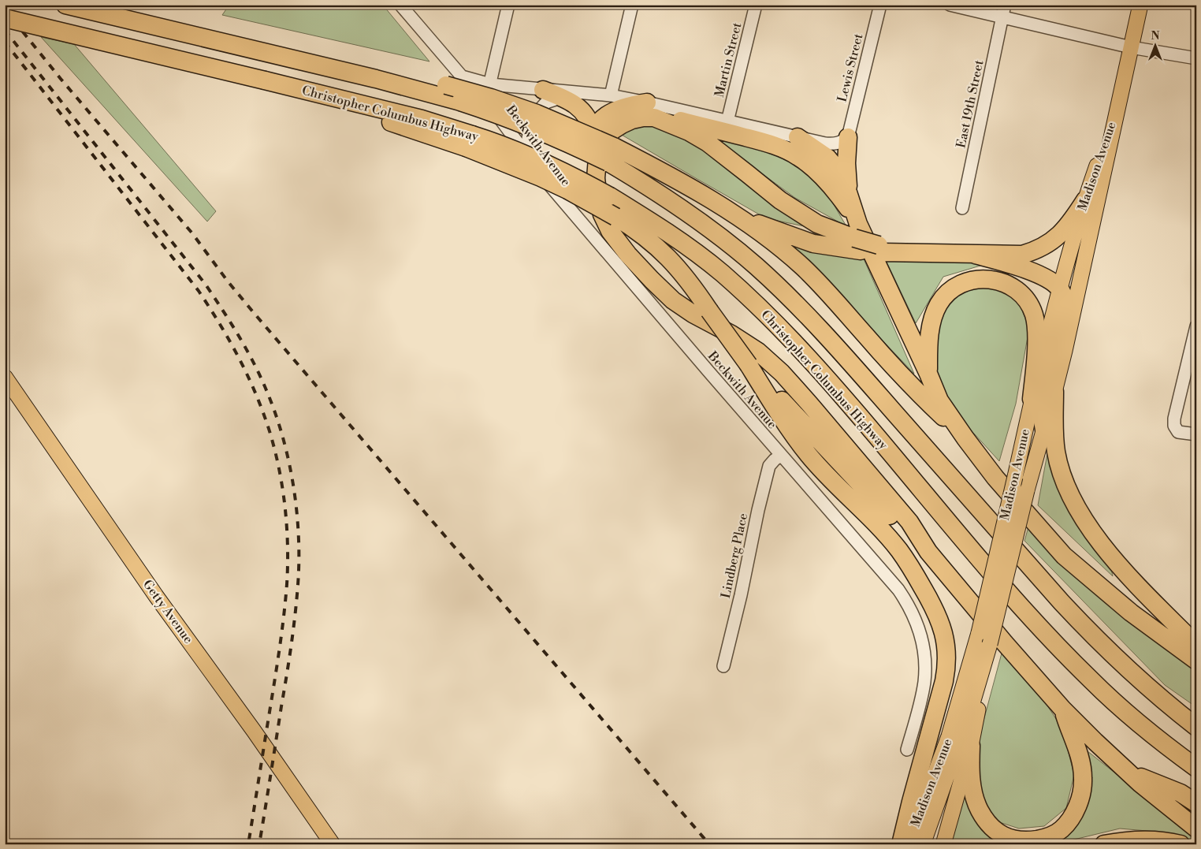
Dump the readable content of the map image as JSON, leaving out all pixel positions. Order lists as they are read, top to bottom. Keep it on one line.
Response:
{"streets":{"highway":["Christopher Columbus Highway"],"main road":["Madison Avenue","Getty Avenue"],"street":["Martin Street","Lewis Street","East 19th Street","Beckwith Avenue","Lindberg Place"]},"crossings":[["Martin Street","Beckwith Avenue"],["Lewis Street","Beckwith Avenue"],["Beckwith Avenue","Lindberg Place"]],"north":"top"}
